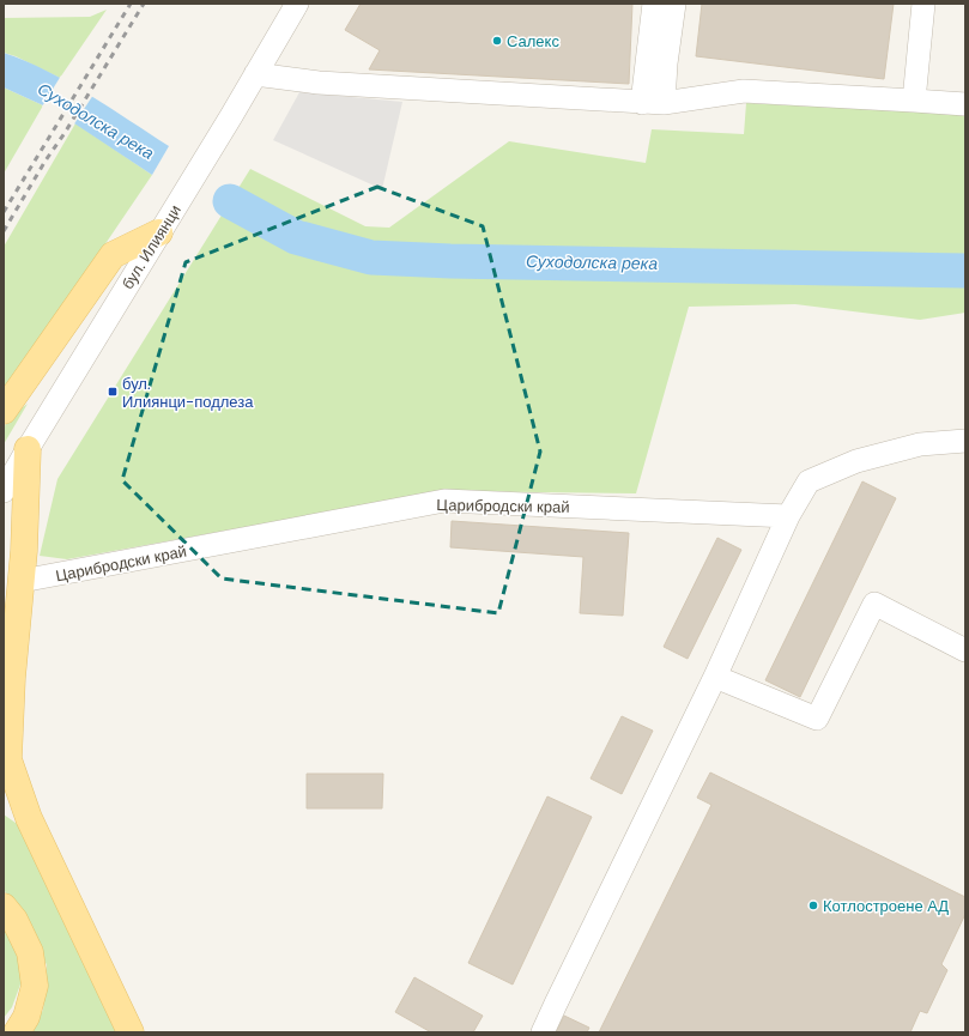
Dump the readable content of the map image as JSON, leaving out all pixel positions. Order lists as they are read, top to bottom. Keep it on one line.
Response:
{"streets":{"street":["бул. Илиянци","Царибродски край"]},"water":["Суходолска река"],"places":{"other":["Салекс","Котлостроене АД"],"transit":["бул. Илиянци-подлеза"]}}
